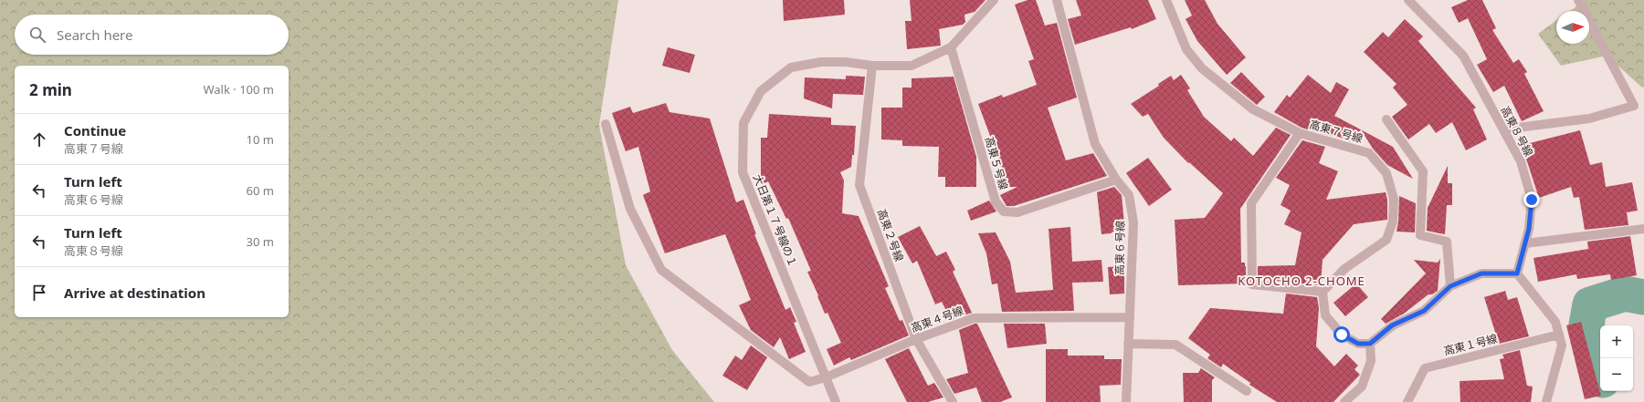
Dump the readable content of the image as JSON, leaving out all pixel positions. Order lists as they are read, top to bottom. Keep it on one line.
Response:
{"streets":{"street":["高東７号線","高東８号線","高東５号線","大日第１７号線の１","高東２号線","高東６号線","高東４号線","高東１号線"]},"crossings":[["高東５号線","大日第１７号線の１"],["高東５号線","高東６号線"],["大日第１７号線の１","高東２号線"],["大日第１７号線の１","高東４号線"],["高東２号線","高東４号線"],["高東６号線","高東４号線"]],"districts":["KOTOCHO 2-CHOME"],"north":"right","page":{"search":"Search here","heading":["2 min","Walk · 100 m"],"list":[["Continue","高東７号線","10 m"],["Turn left","高東６号線","60 m"],["Turn left","高東８号線","30 m"],"Arrive at destination"],"map_buttons":["+","−"]}}
